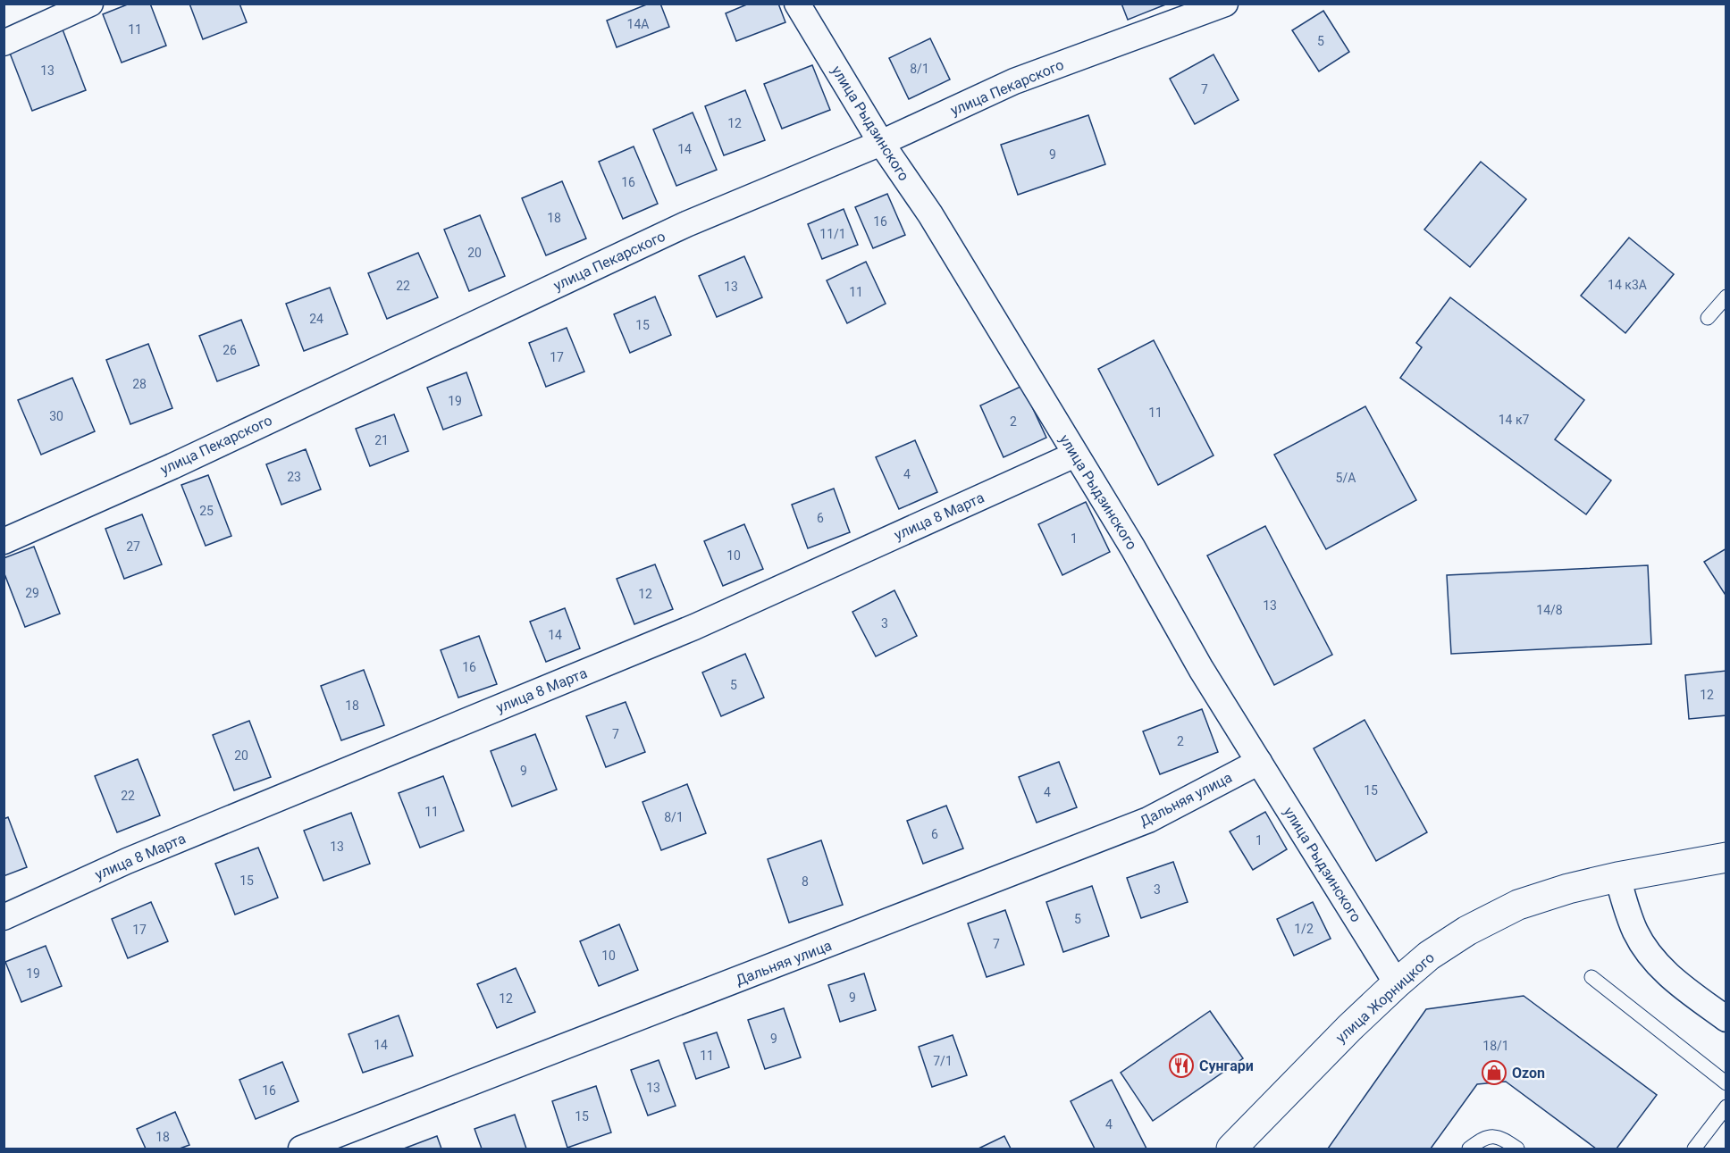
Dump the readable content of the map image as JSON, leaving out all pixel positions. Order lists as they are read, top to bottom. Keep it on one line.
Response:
{"streets":{"main road":["улица Жорницкого"],"street":["улица Пекарского","улица Рыдзинского","улица 8 Марта","Дальняя улица"]},"crossings":[["улица Пекарского","улица Рыдзинского"],["улица Рыдзинского","улица 8 Марта"],["улица Рыдзинского","Дальняя улица"],["улица Рыдзинского","улица Жорницкого"]],"places":{"restaurant":["Сунгари"],"shop":["Ozon"]},"house_numbers":["14А","11","5","8/1","13","7","12","14","9","16","18","16","11/1","20","14 к3А","22","13","11","24","15","26","17","28","19","11","30","14 к7","2","21","4","23","5/А","25","6","1","27","10","29","12","13","14/8","3","14","16","5","12","18","7","2","20","9","15","4","22","11","8/1","6","1","13","15","8","3","5","1/2","17","7","10","19","9","12","9","14","18/1","11","7/1","13","16","15","4","18"]}
